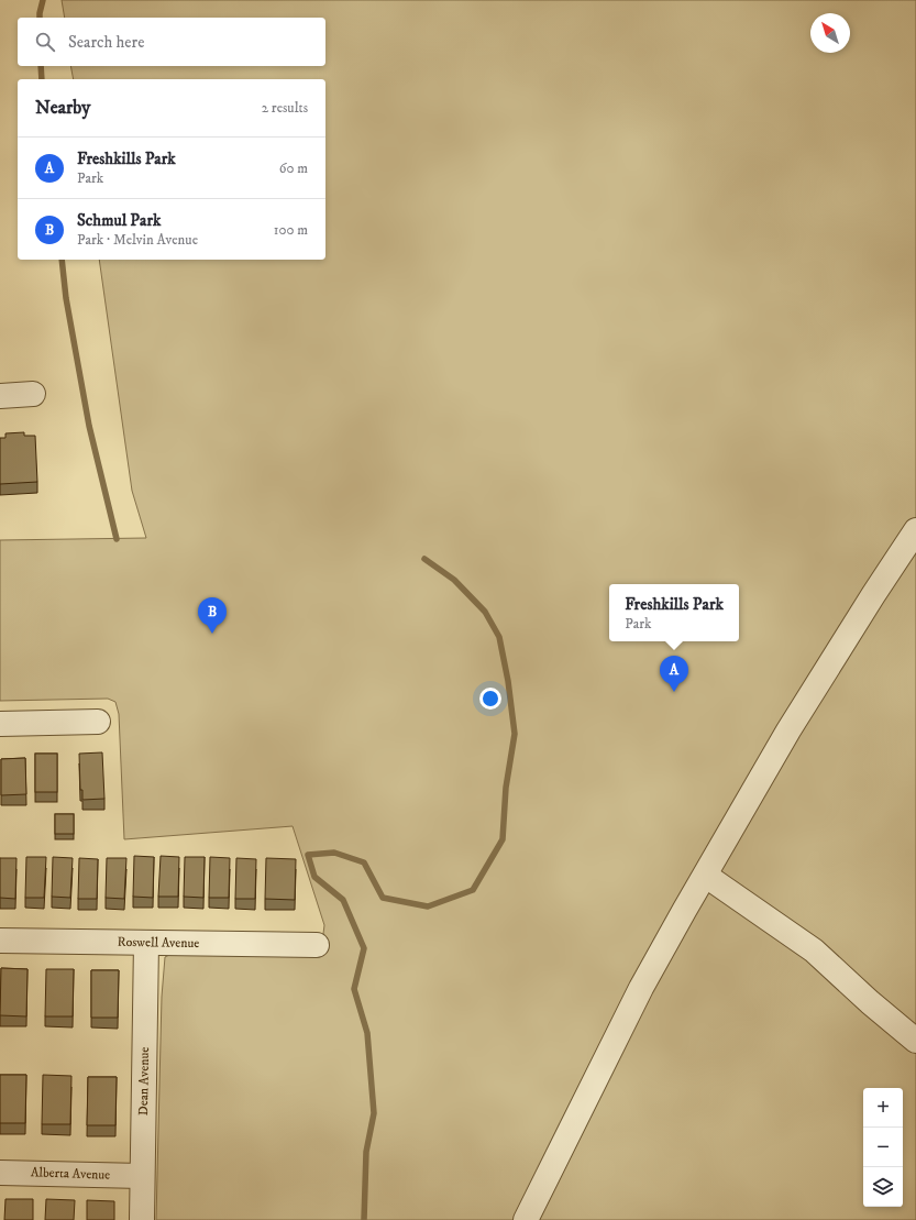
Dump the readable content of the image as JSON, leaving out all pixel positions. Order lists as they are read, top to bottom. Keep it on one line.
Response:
{"streets":{"street":["Roswell Avenue","Dean Avenue","Alberta Avenue"]},"crossings":[["Roswell Avenue","Dean Avenue"],["Dean Avenue","Alberta Avenue"]],"north":"top left","page":{"search":"Search here","heading":["Nearby","2 results"],"list":[{"mark":"A","name":"Freshkills Park","note":"Park","value":"60 m"},{"mark":"B","name":"Schmul Park","note":"Park · Melvin Avenue","value":"100 m"}],"popup":["Freshkills Park","Park"],"pins":["B","A"],"map_buttons":["+","−"]}}
